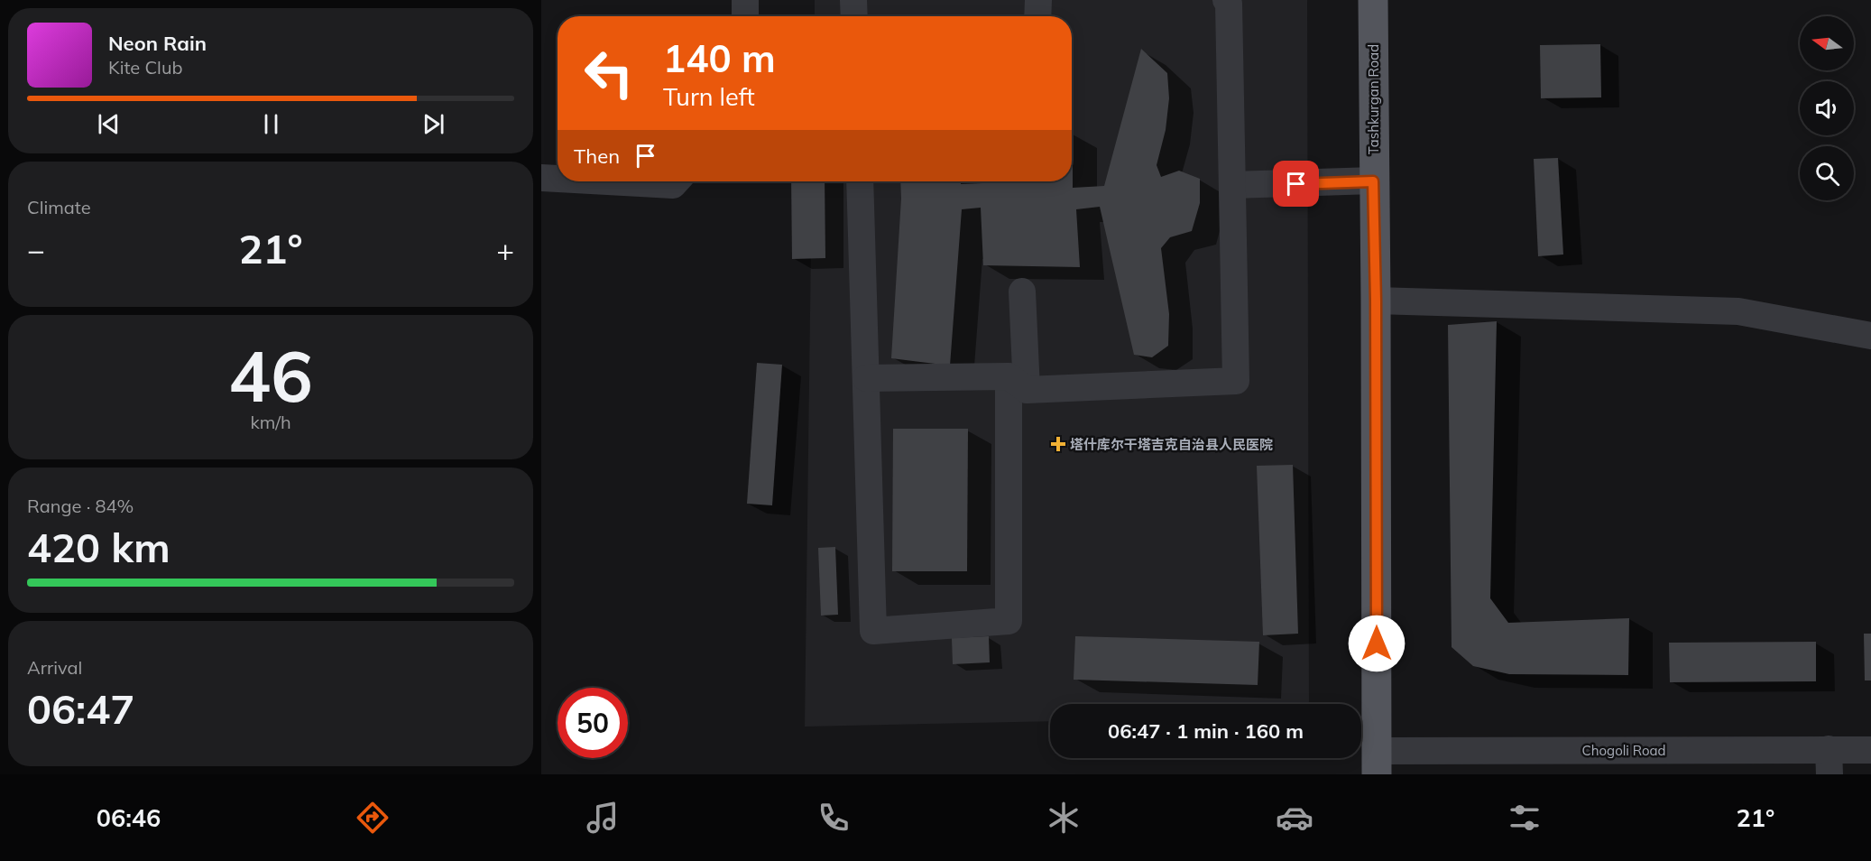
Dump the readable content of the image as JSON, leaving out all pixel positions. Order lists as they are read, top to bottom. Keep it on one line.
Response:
{"streets":{"main road":["Tashkurgan Road"],"street":["Chogoli Road"]},"crossings":[["Tashkurgan Road","Chogoli Road"]],"places":{"health":["塔什库尔干塔吉克自治县人民医院"]},"north":"left","page":{"turn":["140 m","Turn left"],"song":["Neon Rain","Kite Club"],"then":"Then","tile":["Climate",["46","km/h"],["Range · 84%","420 km"],["Arrival","06:47"]],"heat":["−","21°","+"],"limit":"50","trip":"06:47 · 1 min · 160 m","tabs":["06:46","21°"]}}
